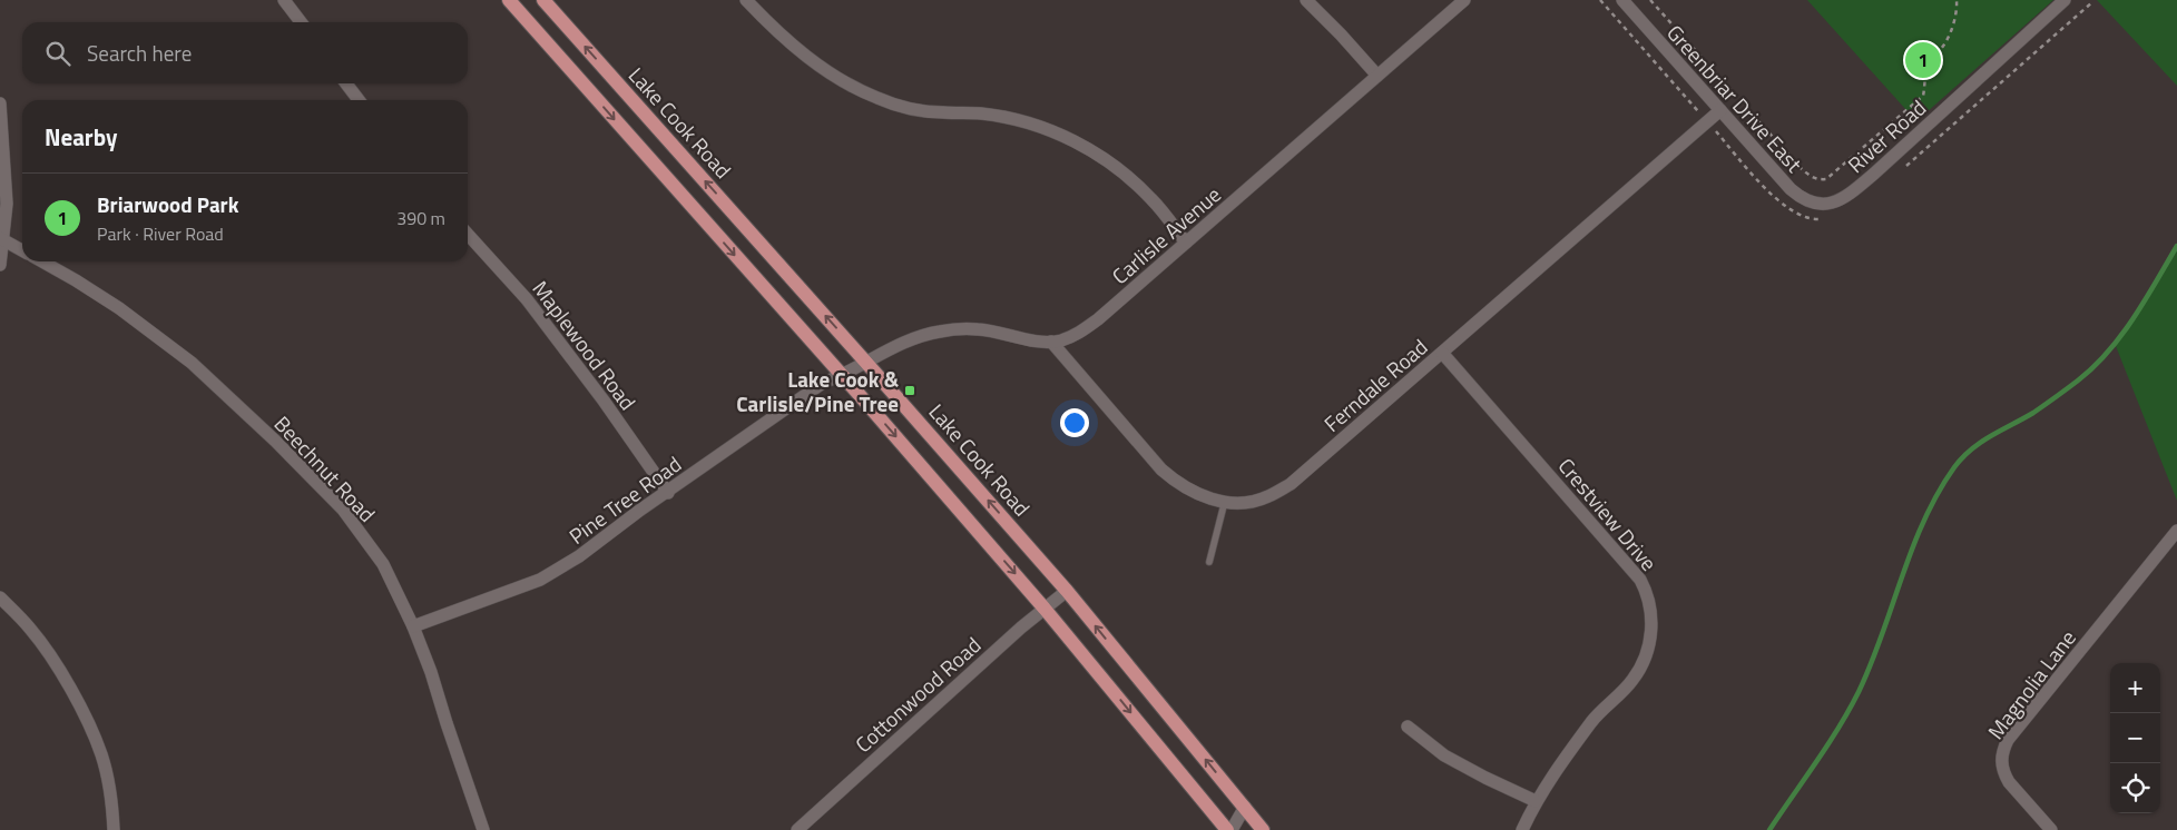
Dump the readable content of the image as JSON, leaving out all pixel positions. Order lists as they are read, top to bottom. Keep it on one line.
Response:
{"streets":{"main road":["Lake Cook Road"],"street":["Greenbriar Drive East","River Road","Carlisle Avenue","Maplewood Road","Ferndale Road","Beechnut Road","Pine Tree Road","Crestview Drive","Magnolia Lane","Cottonwood Road"]},"crossings":[["Greenbriar Drive East","River Road"],["Greenbriar Drive East","Ferndale Road"],["Lake Cook Road","Carlisle Avenue"],["Lake Cook Road","Cottonwood Road"],["Carlisle Avenue","Ferndale Road"],["Carlisle Avenue","Pine Tree Road"],["Maplewood Road","Pine Tree Road"],["Ferndale Road","Crestview Drive"],["Beechnut Road","Pine Tree Road"]],"places":{"transit":["Lake Cook & Carlisle/Pine Tree"]},"page":{"search":"Search here","pins":"1","heading":"Nearby","list":[{"mark":"1","name":"Briarwood Park","note":"Park · River Road","value":"390 m"}],"map_buttons":["+","−"]}}
